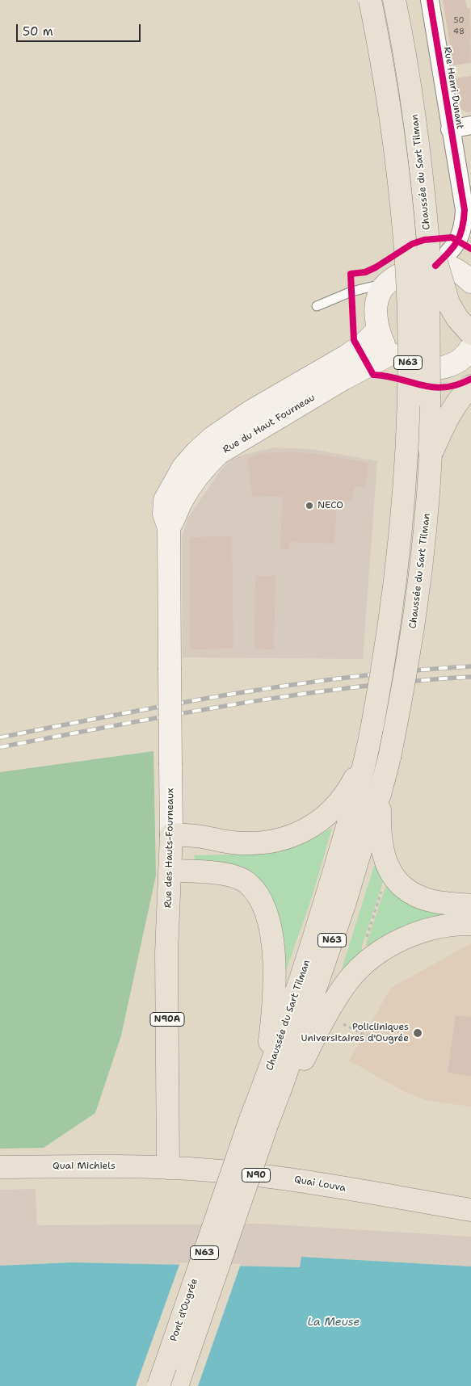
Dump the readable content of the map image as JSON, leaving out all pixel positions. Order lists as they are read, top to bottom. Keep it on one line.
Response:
{"streets":{"main road":["Chaussée du Sart Tilman","N63","Rue du Haut Fourneau","Rue des Hauts-Fourneaux","N90A","Quai Michiels","N90","Quai Louva","Pont d'Ougrée"],"street":["Rue Henri Dunant"]},"crossings":[["Chaussée du Sart Tilman","Pont d'Ougrée"],["Rue du Haut Fourneau","Rue des Hauts-Fourneaux"],["Rue des Hauts-Fourneaux","Quai Michiels"],["Rue des Hauts-Fourneaux","Quai Louva"],["Quai Michiels","Quai Louva"]],"water":["La Meuse"],"places":["NECO","Policliniques Universitaires d'Ougrée"],"house_numbers":["50","48"],"scale_bar":"50 m"}
